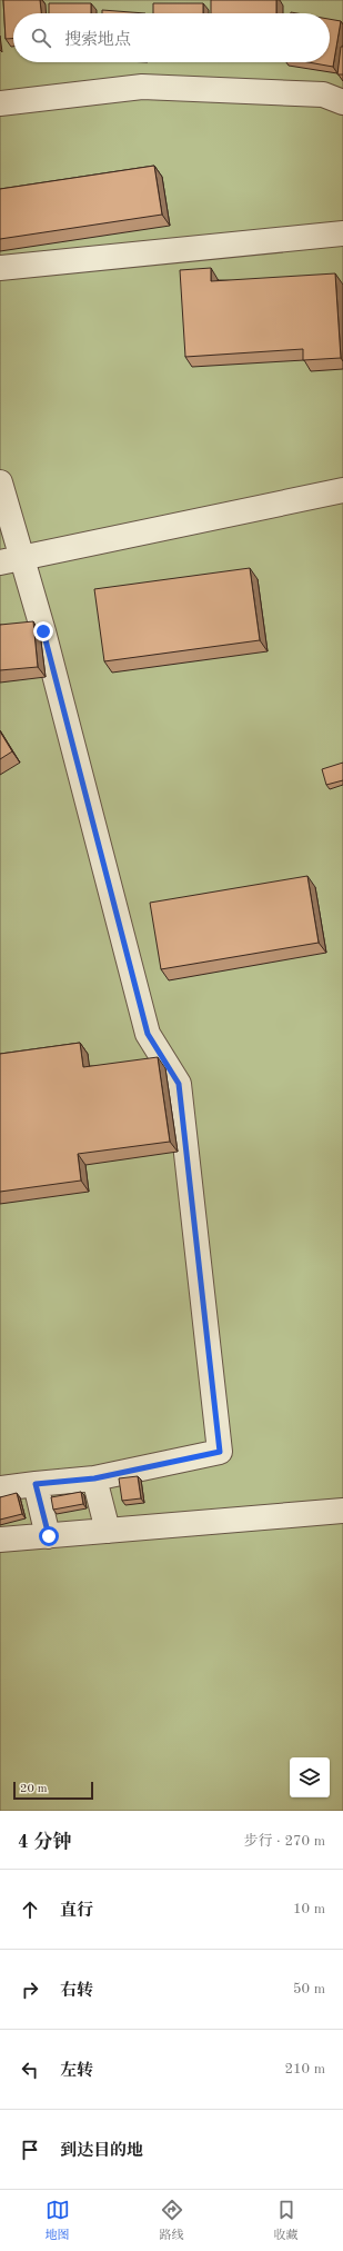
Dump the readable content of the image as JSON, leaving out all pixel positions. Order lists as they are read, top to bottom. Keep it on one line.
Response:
{"scale_bar":"20 m","page":{"search":"搜索地点","scale":"20 m","heading":["4 分钟","步行 · 270 m"],"list":[["直行","10 m"],["右转","50 m"],["左转","210 m"],"到达目的地"],"nav":["地图","路线","收藏"]}}
